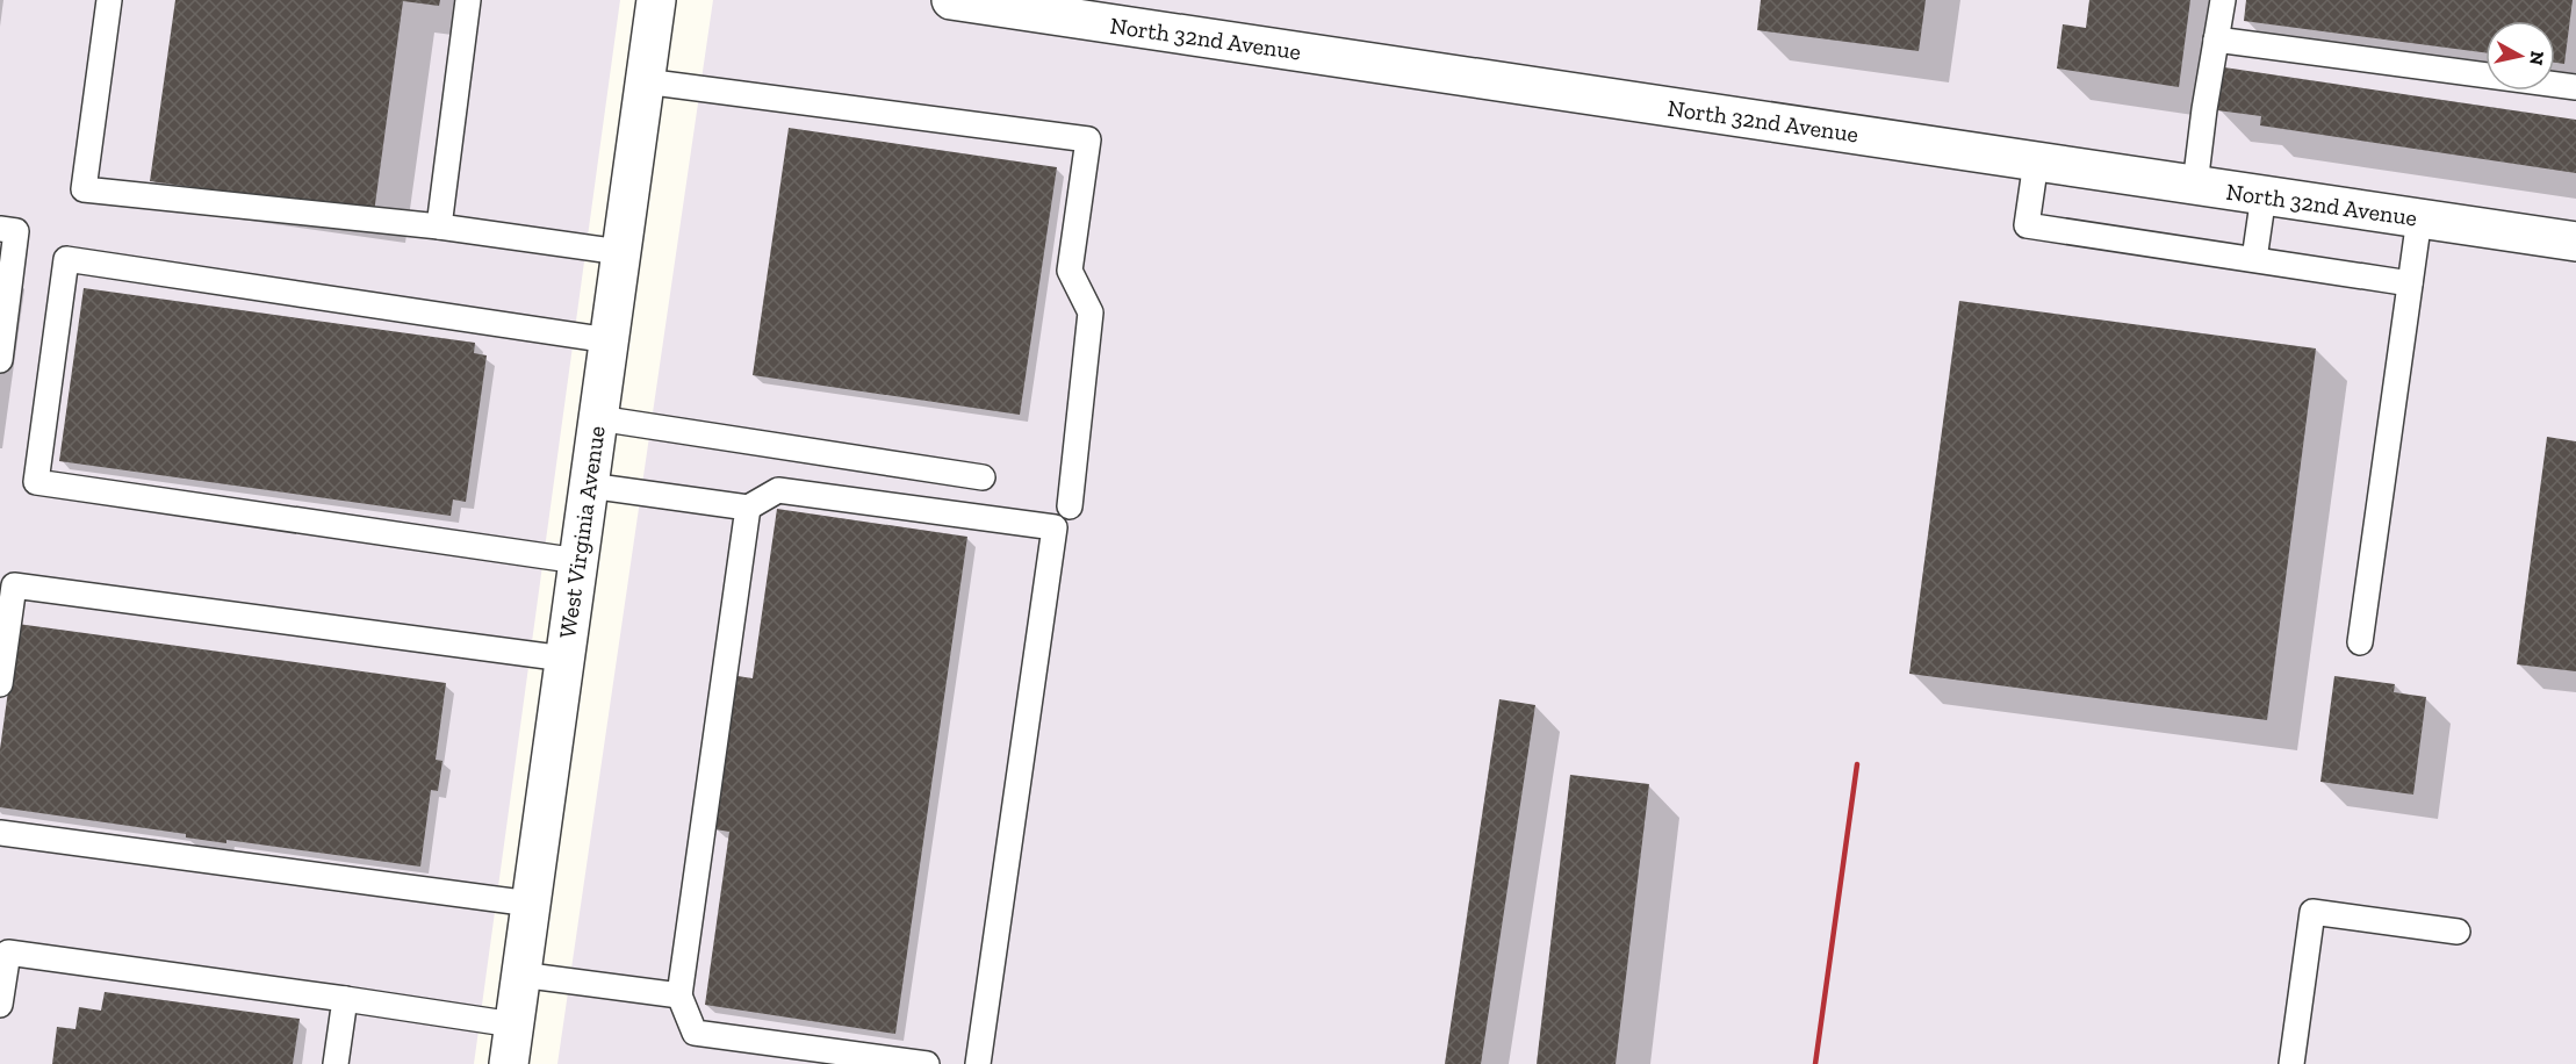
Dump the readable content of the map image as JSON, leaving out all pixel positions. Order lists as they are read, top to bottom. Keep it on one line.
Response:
{"streets":{"street":["North 32nd Avenue","West Virginia Avenue"]},"north":"right"}
